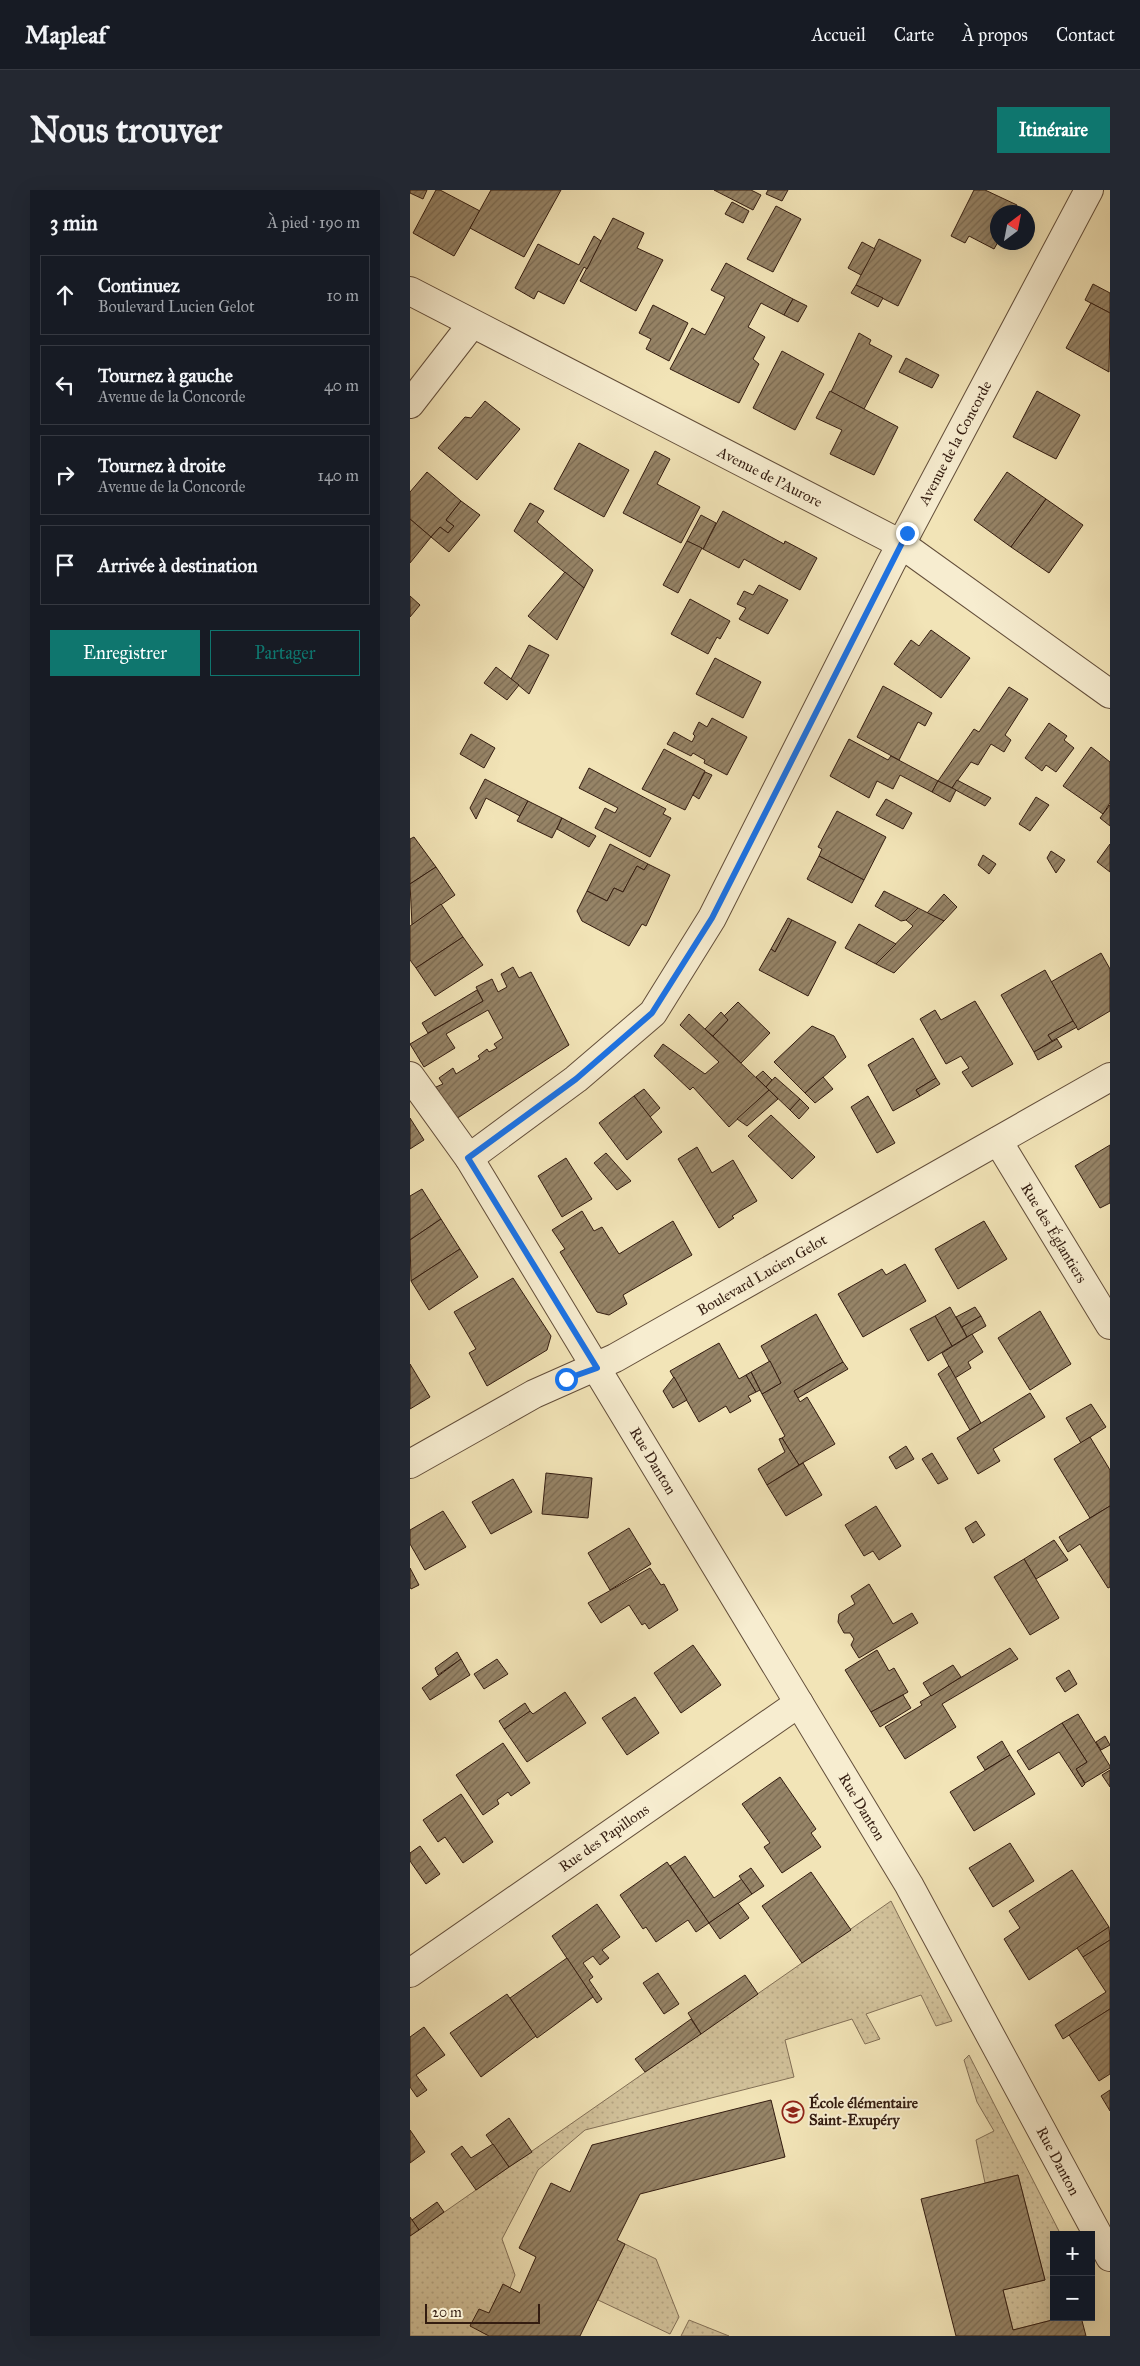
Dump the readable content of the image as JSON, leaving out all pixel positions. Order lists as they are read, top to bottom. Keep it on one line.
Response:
{"streets":{"street":["Avenue de la Concorde","Avenue de l'Aurore","Rue des Églantiers","Boulevard Lucien Gelot","Rue Danton","Rue des Papillons"]},"crossings":[["Avenue de la Concorde","Avenue de l'Aurore"],["Rue des Églantiers","Boulevard Lucien Gelot"],["Boulevard Lucien Gelot","Rue Danton"],["Rue Danton","Rue des Papillons"]],"places":{"school or university":["École élémentaire Saint-Exupéry"]},"scale_bar":"20 m","north":"top right","page":{"header":"Mapleaf","nav":["Accueil","Carte","À propos","Contact"],"buttons":["Itinéraire",["Enregistrer","Partager"]],"title":"Nous trouver","heading":["3 min","À pied · 190 m"],"list":[["Continuez","Boulevard Lucien Gelot","10 m"],["Tournez à gauche","Avenue de la Concorde","40 m"],["Tournez à droite","Avenue de la Concorde","140 m"],"Arrivée à destination"],"map_buttons":["+","−"],"scale":"20 m"}}
